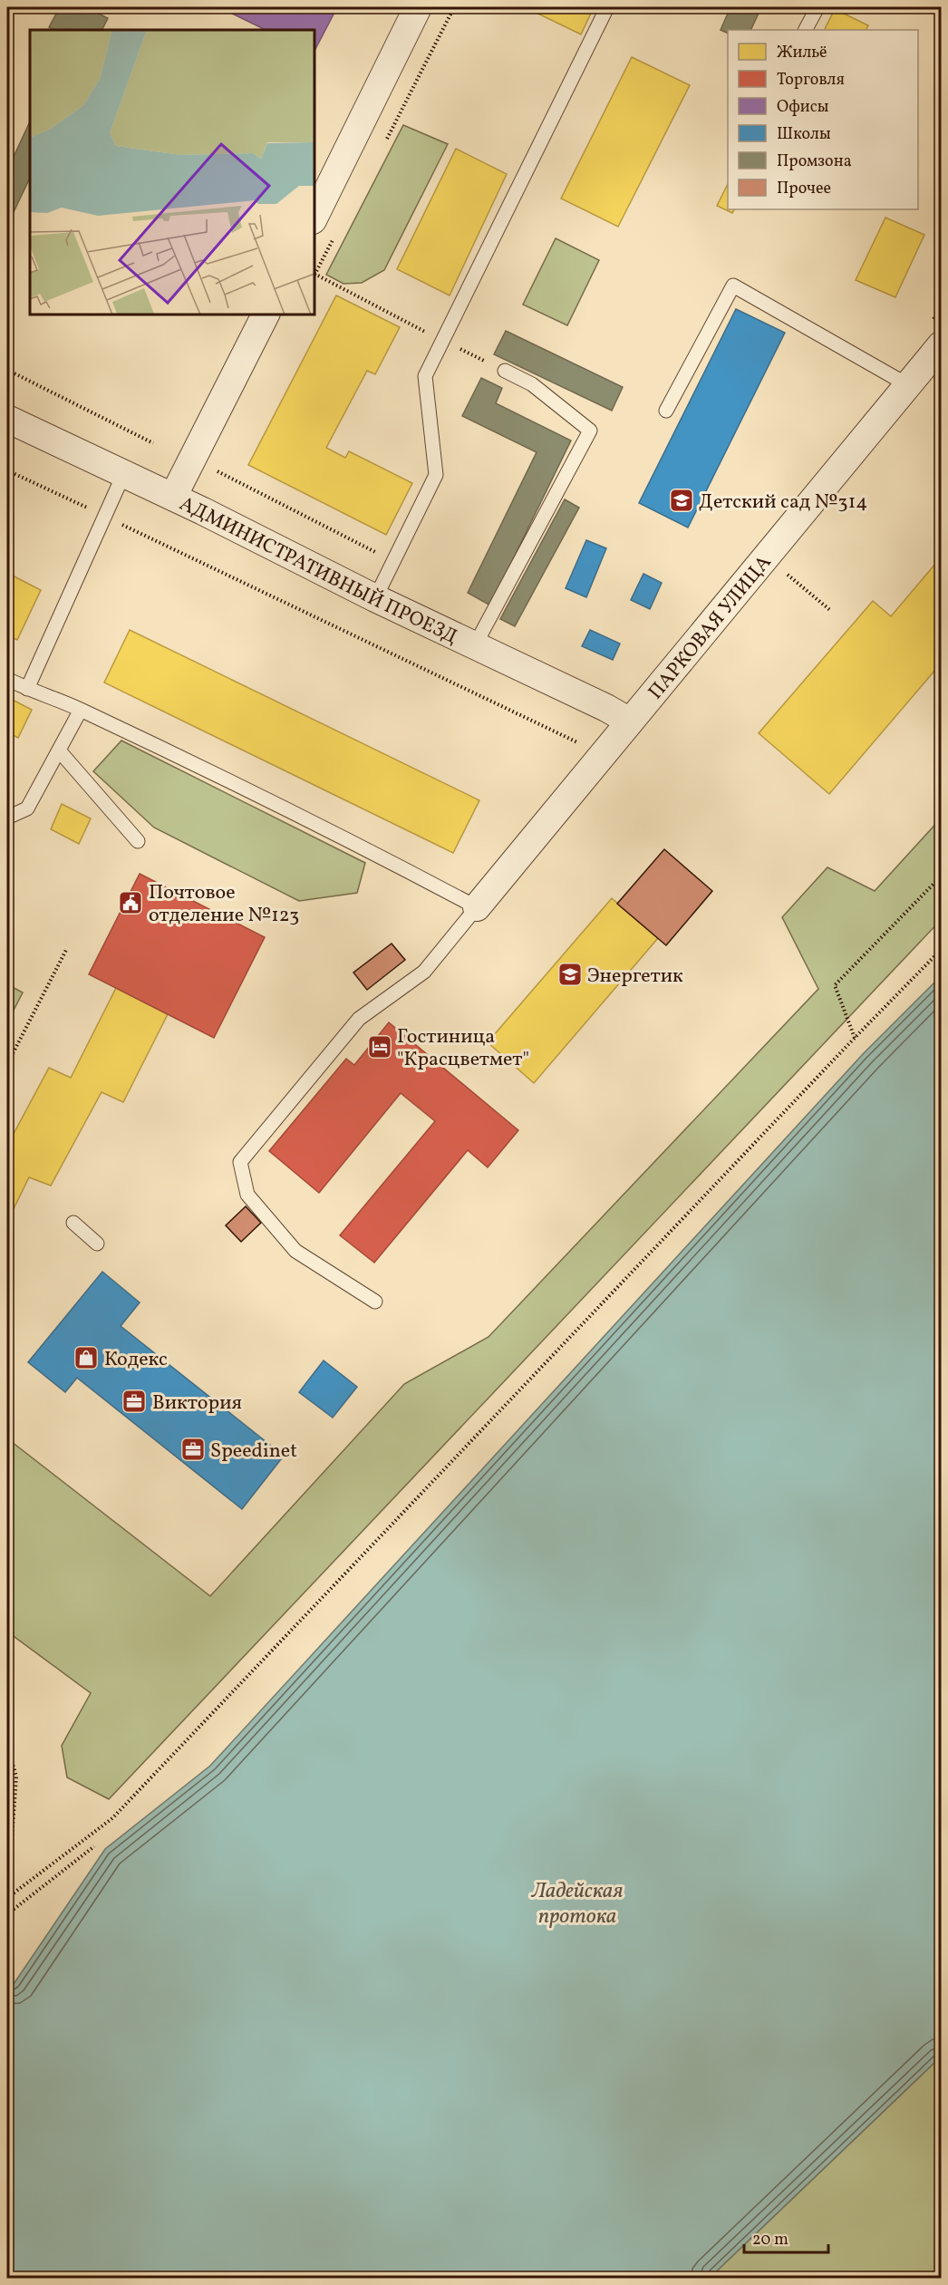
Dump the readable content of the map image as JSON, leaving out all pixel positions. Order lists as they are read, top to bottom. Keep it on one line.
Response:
{"streets":{"street":["АДМИНИСТРАТИВНЫЙ ПРОЕЗД","ПАРКОВАЯ УЛИЦА"]},"crossings":[["АДМИНИСТРАТИВНЫЙ ПРОЕЗД","ПАРКОВАЯ УЛИЦА"]],"water":["Ладейская протока"],"places":{"school or university":["Детский сад №314","Энергетик"],"public building":["Почтовое отделение №123"],"hotel":["Гостиница \"Красцветмет\""],"shop":["Кодекс"],"office":["Виктория","Speedinet"]},"legend":["Жильё","Торговля","Офисы","Школы","Промзона","Прочее"],"scale_bar":"20 m"}
